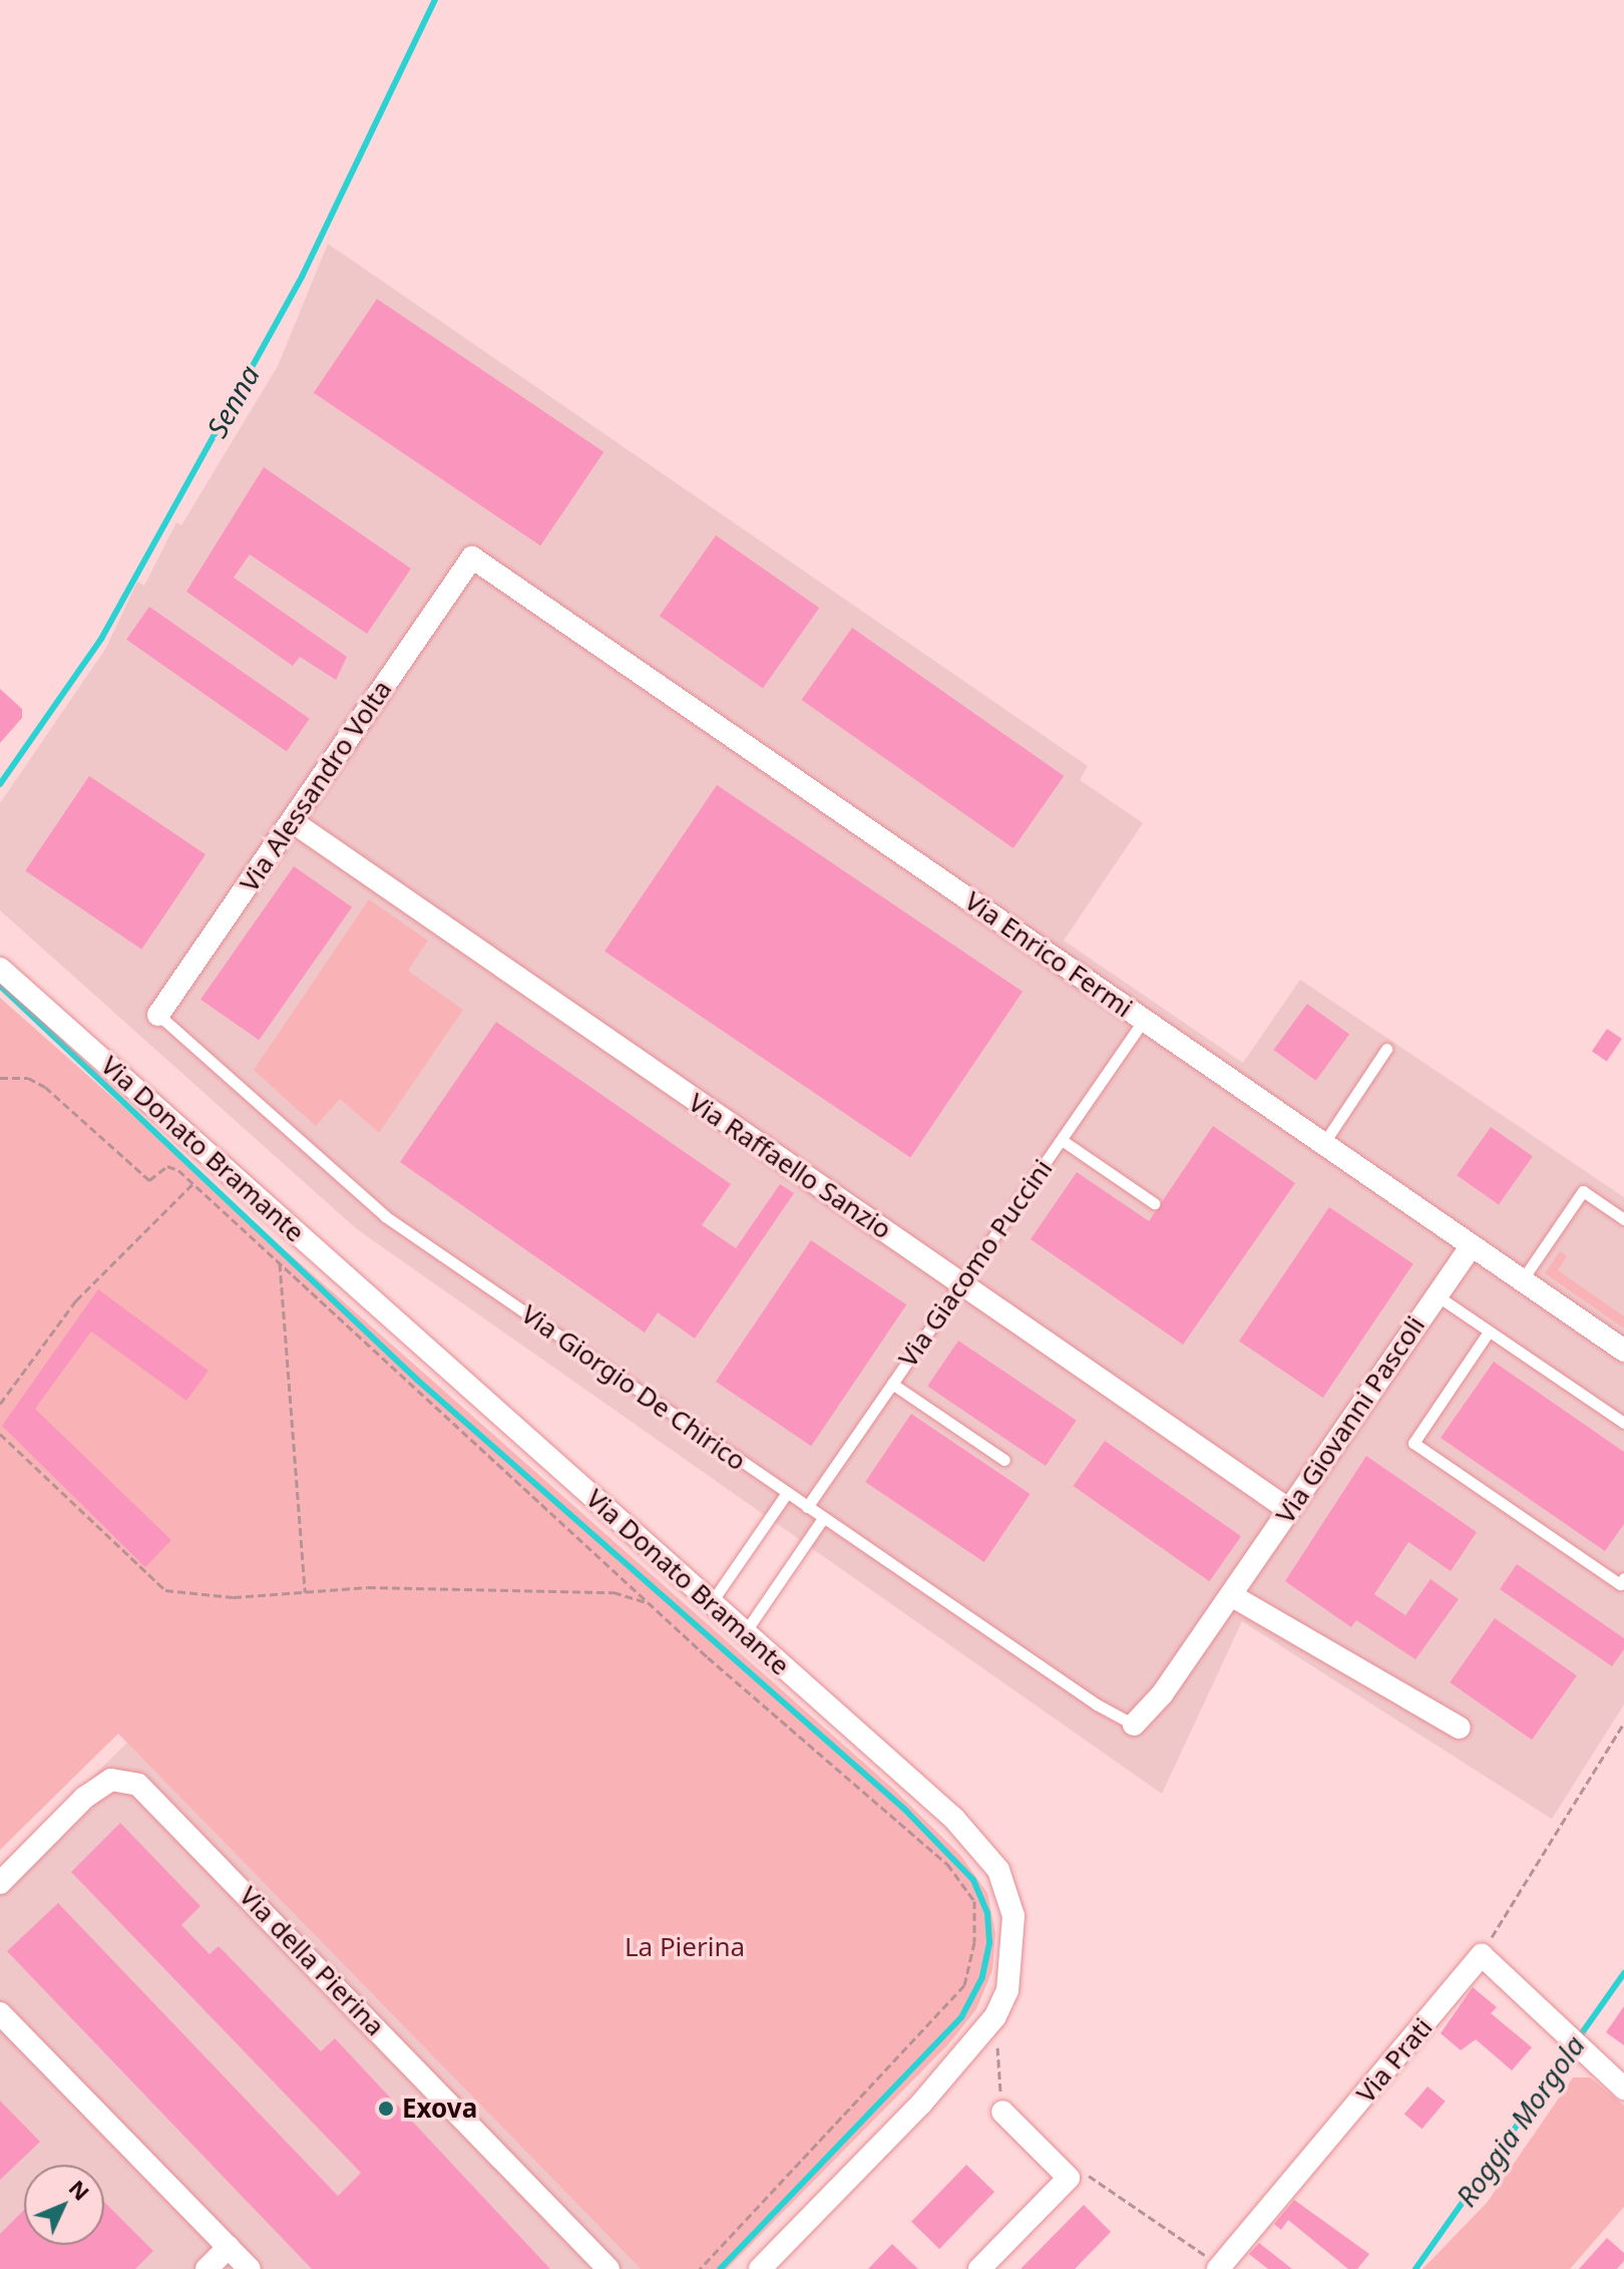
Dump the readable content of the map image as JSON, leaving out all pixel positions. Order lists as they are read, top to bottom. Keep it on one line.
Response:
{"streets":{"street":["Via Alessandro Volta","Via Enrico Fermi","Via Donato Bramante","Via Raffaello Sanzio","Via Giovanni Pascoli","Via della Pierina","Via Prati"],"lane":["Via Giacomo Puccini","Via Giorgio De Chirico"]},"crossings":[["Via Alessandro Volta","Via Enrico Fermi"],["Via Alessandro Volta","Via Raffaello Sanzio"],["Via Alessandro Volta","Via Giorgio De Chirico"],["Via Enrico Fermi","Via Giacomo Puccini"],["Via Enrico Fermi","Via Giovanni Pascoli"],["Via Raffaello Sanzio","Via Giacomo Puccini"],["Via Raffaello Sanzio","Via Giovanni Pascoli"],["Via Giacomo Puccini","Via Giorgio De Chirico"],["Via Giorgio De Chirico","Via Giovanni Pascoli"]],"water":["Senna","Roggia Morgola"],"parks":["La Pierina"],"places":["Exova"],"north":"top right"}
